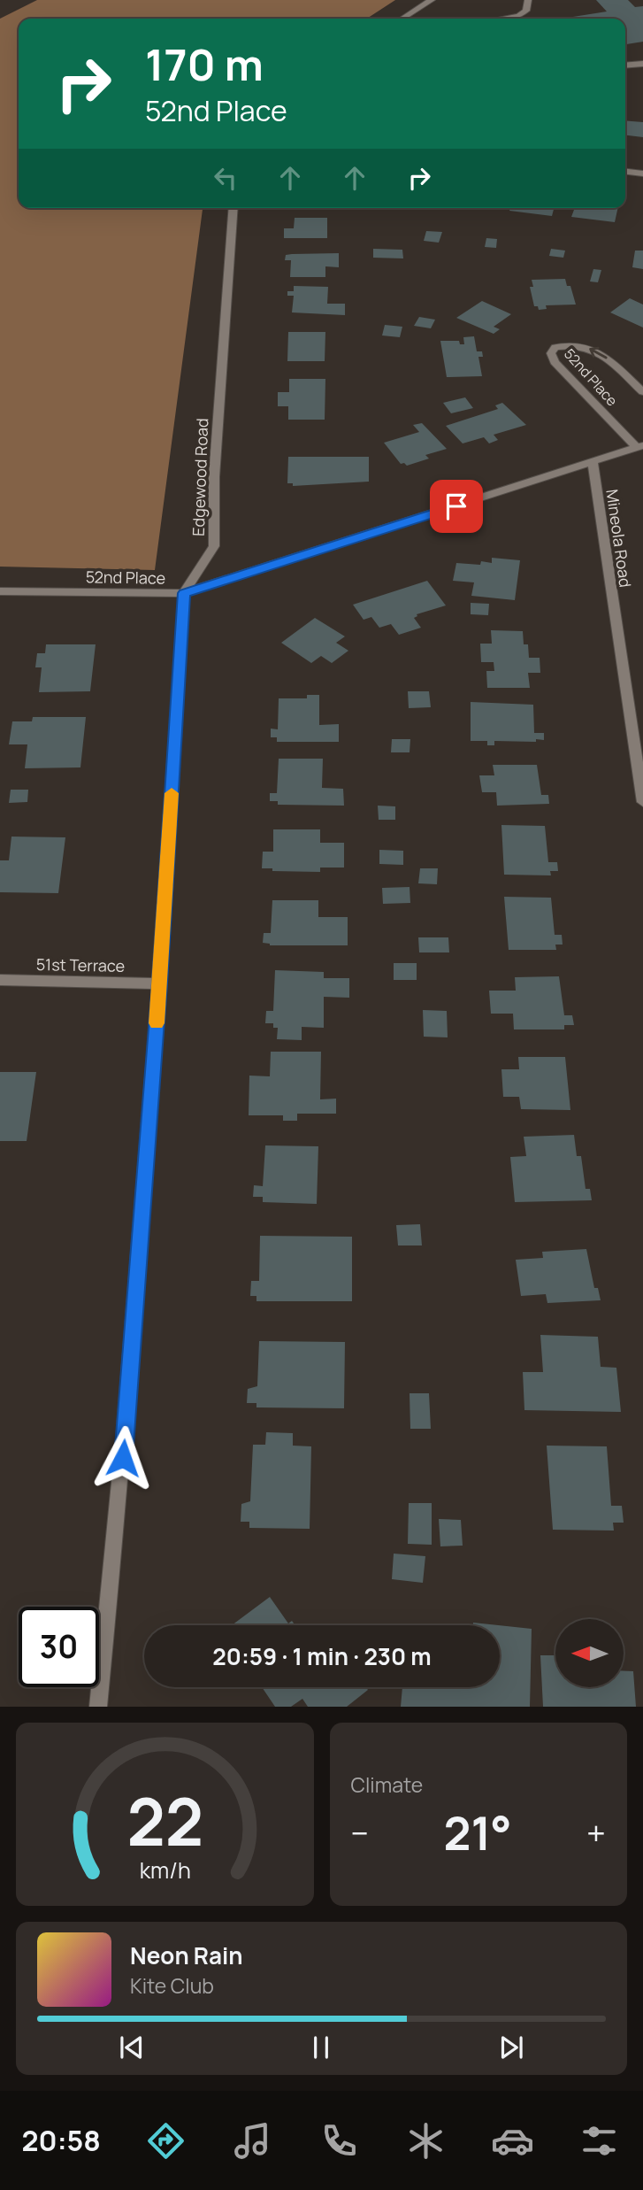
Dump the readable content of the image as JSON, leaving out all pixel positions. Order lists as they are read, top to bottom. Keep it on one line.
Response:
{"streets":{"street":["52nd Place","Edgewood Road","Mineola Road","51st Terrace"]},"crossings":[["52nd Place","Edgewood Road"],["52nd Place","Mineola Road"],["Edgewood Road","51st Terrace"]],"north":"left","page":{"turn":["170 m","52nd Place"],"limit":"30","trip":"20:59 · 1 min · 230 m","tile":"Climate","heat":["−","21°","+"],"song":["Neon Rain","Kite Club"],"tabs":"20:58","gauge":["22","km/h"]}}
